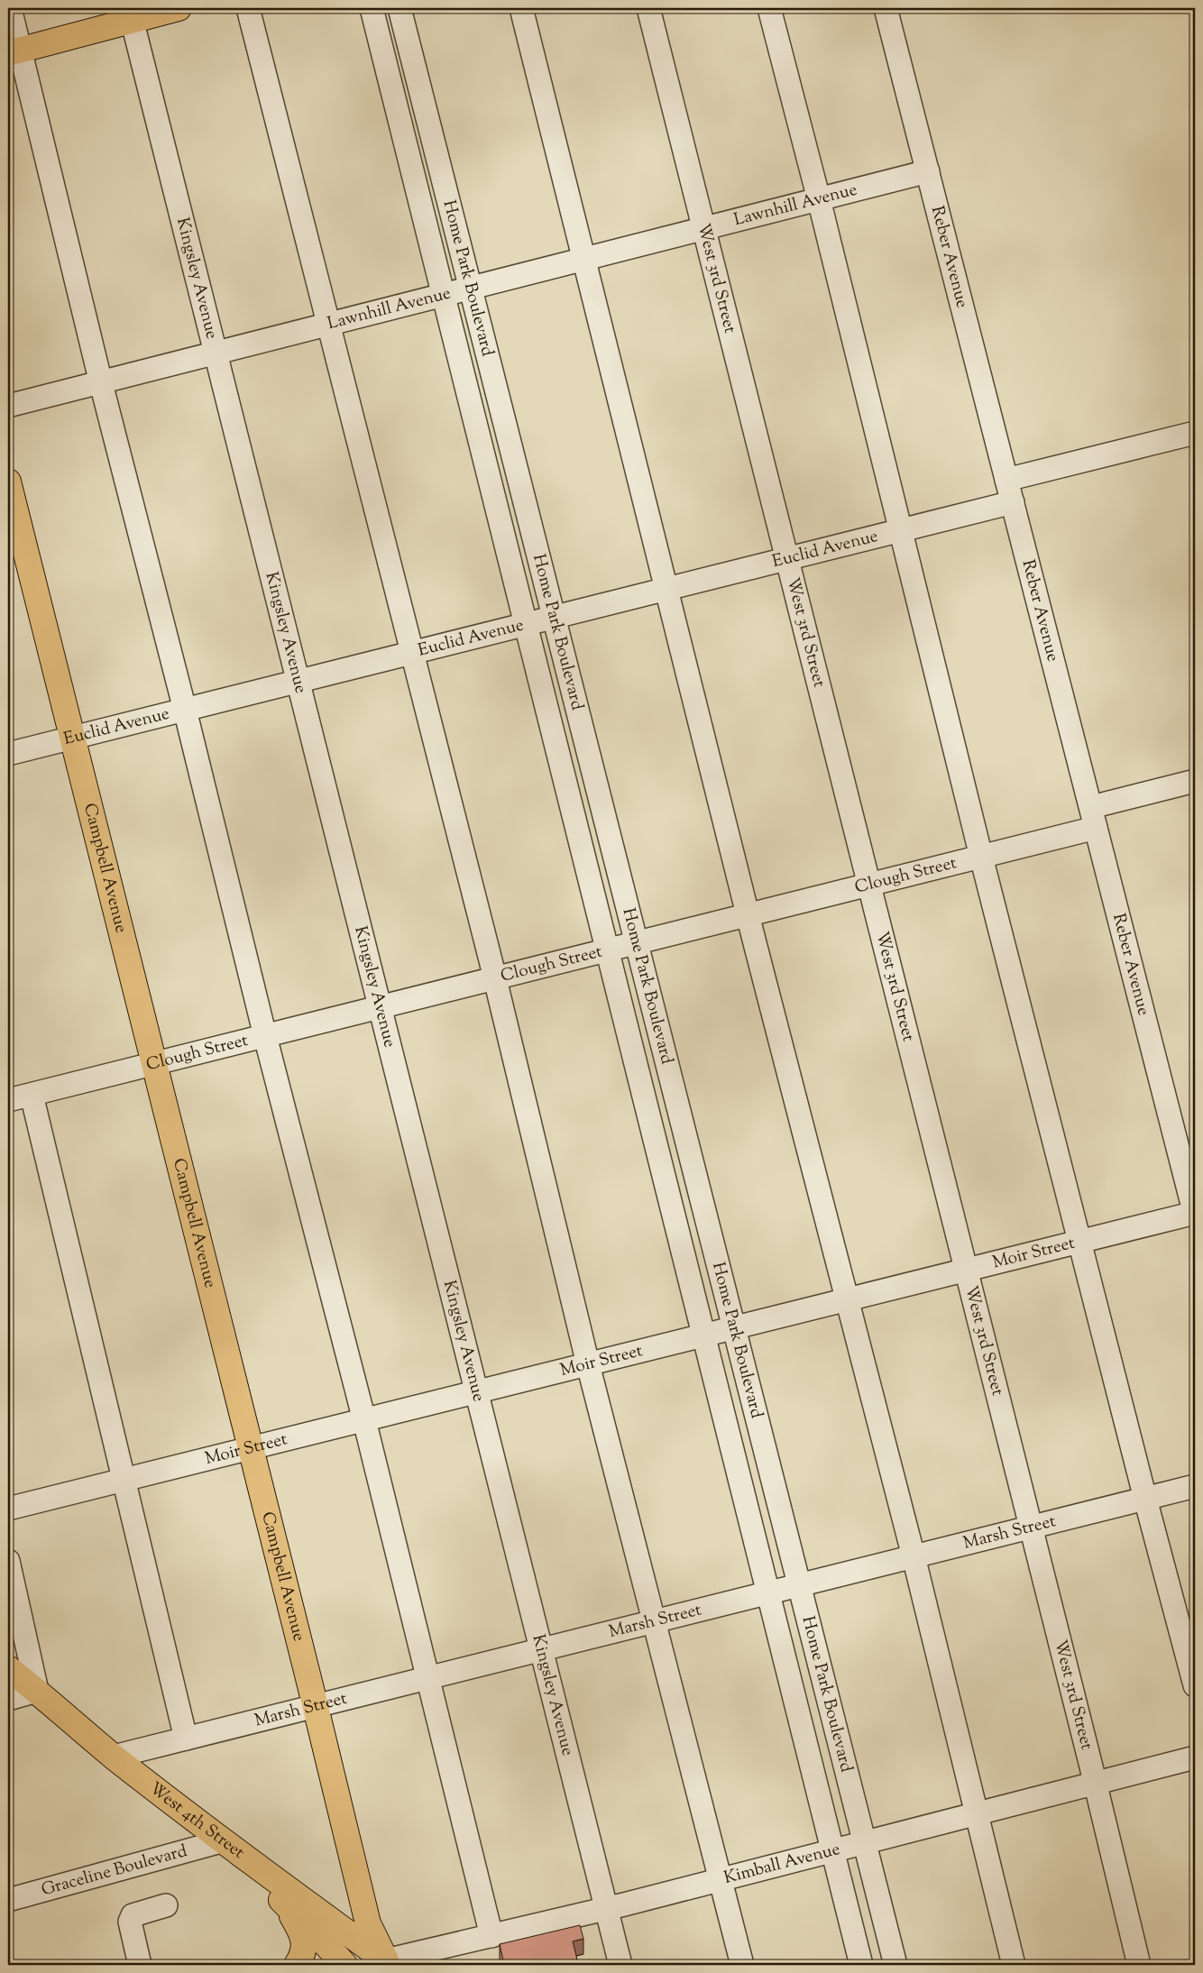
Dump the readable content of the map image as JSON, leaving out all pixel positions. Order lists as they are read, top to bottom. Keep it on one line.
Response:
{"streets":{"main road":["Campbell Avenue","West 4th Street"],"street":["Lawnhill Avenue","Reber Avenue","Kingsley Avenue","West 3rd Street","Home Park Boulevard","Euclid Avenue","Clough Street","Moir Street","Marsh Street","Kimball Avenue","Graceline Boulevard"]},"crossings":[["Lawnhill Avenue","Reber Avenue"],["Lawnhill Avenue","Kingsley Avenue"],["Lawnhill Avenue","West 3rd Street"],["Lawnhill Avenue","Home Park Boulevard"],["Reber Avenue","Euclid Avenue"],["Reber Avenue","Clough Street"],["Reber Avenue","Moir Street"],["Kingsley Avenue","Euclid Avenue"],["Kingsley Avenue","Clough Street"],["Kingsley Avenue","Moir Street"],["Kingsley Avenue","Marsh Street"],["Kingsley Avenue","Kimball Avenue"],["West 3rd Street","Euclid Avenue"],["West 3rd Street","Clough Street"],["West 3rd Street","Moir Street"],["West 3rd Street","Marsh Street"],["West 3rd Street","Kimball Avenue"],["Home Park Boulevard","Euclid Avenue"],["Home Park Boulevard","Clough Street"],["Home Park Boulevard","Moir Street"],["Home Park Boulevard","Marsh Street"],["Home Park Boulevard","Kimball Avenue"],["Euclid Avenue","Campbell Avenue"],["Campbell Avenue","Clough Street"],["Campbell Avenue","Moir Street"],["Campbell Avenue","Marsh Street"],["Campbell Avenue","West 4th Street"],["Campbell Avenue","Kimball Avenue"],["Marsh Street","West 4th Street"],["West 4th Street","Kimball Avenue"],["West 4th Street","Graceline Boulevard"]]}
